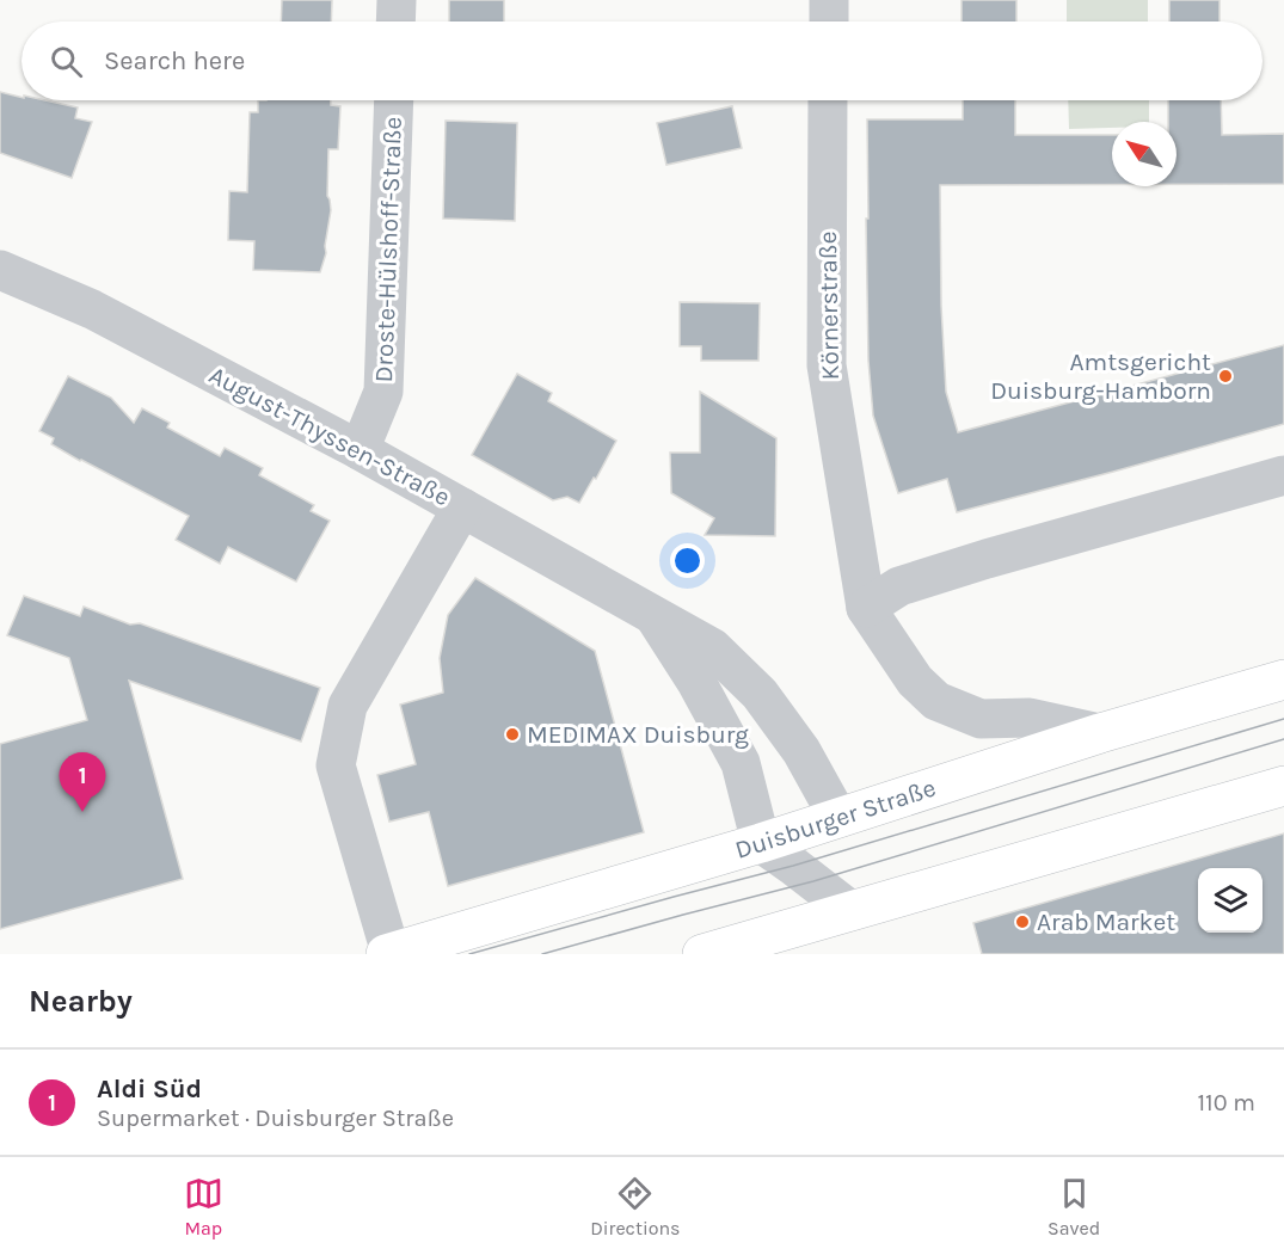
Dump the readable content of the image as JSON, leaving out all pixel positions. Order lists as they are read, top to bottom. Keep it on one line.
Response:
{"streets":{"main road":["Duisburger Straße"],"street":["Droste-Hülshoff-Straße","Körnerstraße","August-Thyssen-Straße"]},"crossings":[["Droste-Hülshoff-Straße","August-Thyssen-Straße"],["August-Thyssen-Straße","Duisburger Straße"]],"places":["Amtsgericht Duisburg-Hamborn","MEDIMAX Duisburg","Arab Market"],"north":"top left","page":{"search":"Search here","pins":"1","heading":"Nearby","list":[{"mark":"1","name":"Aldi Süd","note":"Supermarket · Duisburger Straße","value":"110 m"}],"nav":["Map","Directions","Saved"]}}
